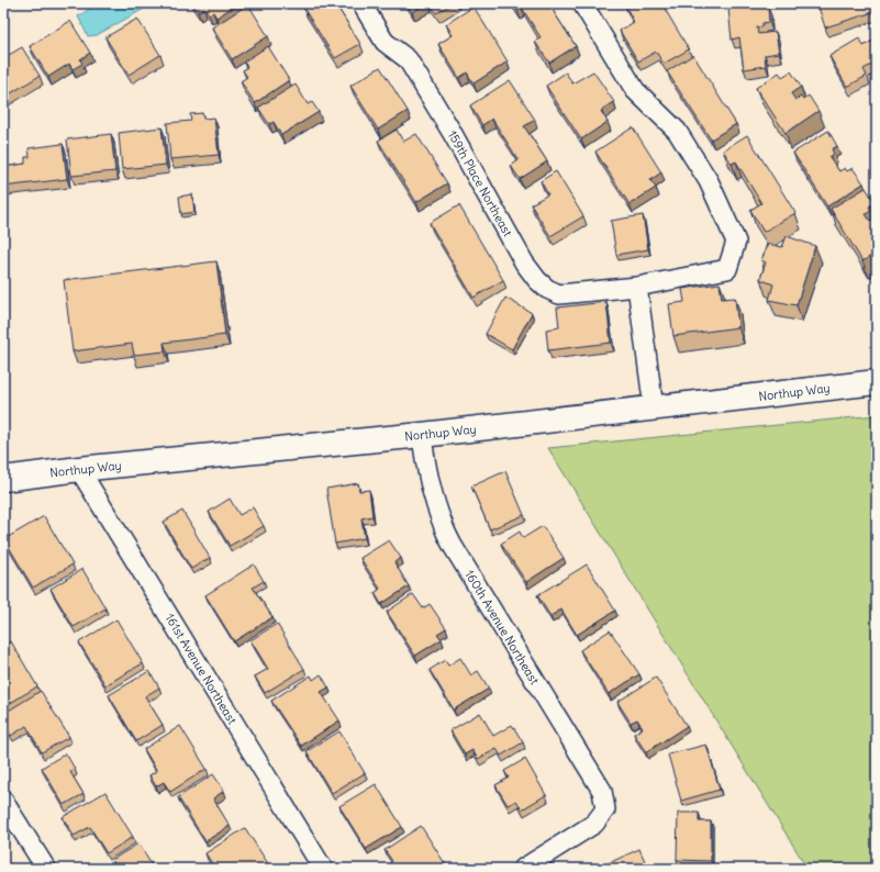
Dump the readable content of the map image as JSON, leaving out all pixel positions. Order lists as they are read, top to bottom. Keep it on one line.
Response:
{"streets":{"street":["159th Place Northeast","Northup Way","160th Avenue Northeast","161st Avenue Northeast"]},"crossings":[["Northup Way","160th Avenue Northeast"],["Northup Way","161st Avenue Northeast"]]}
